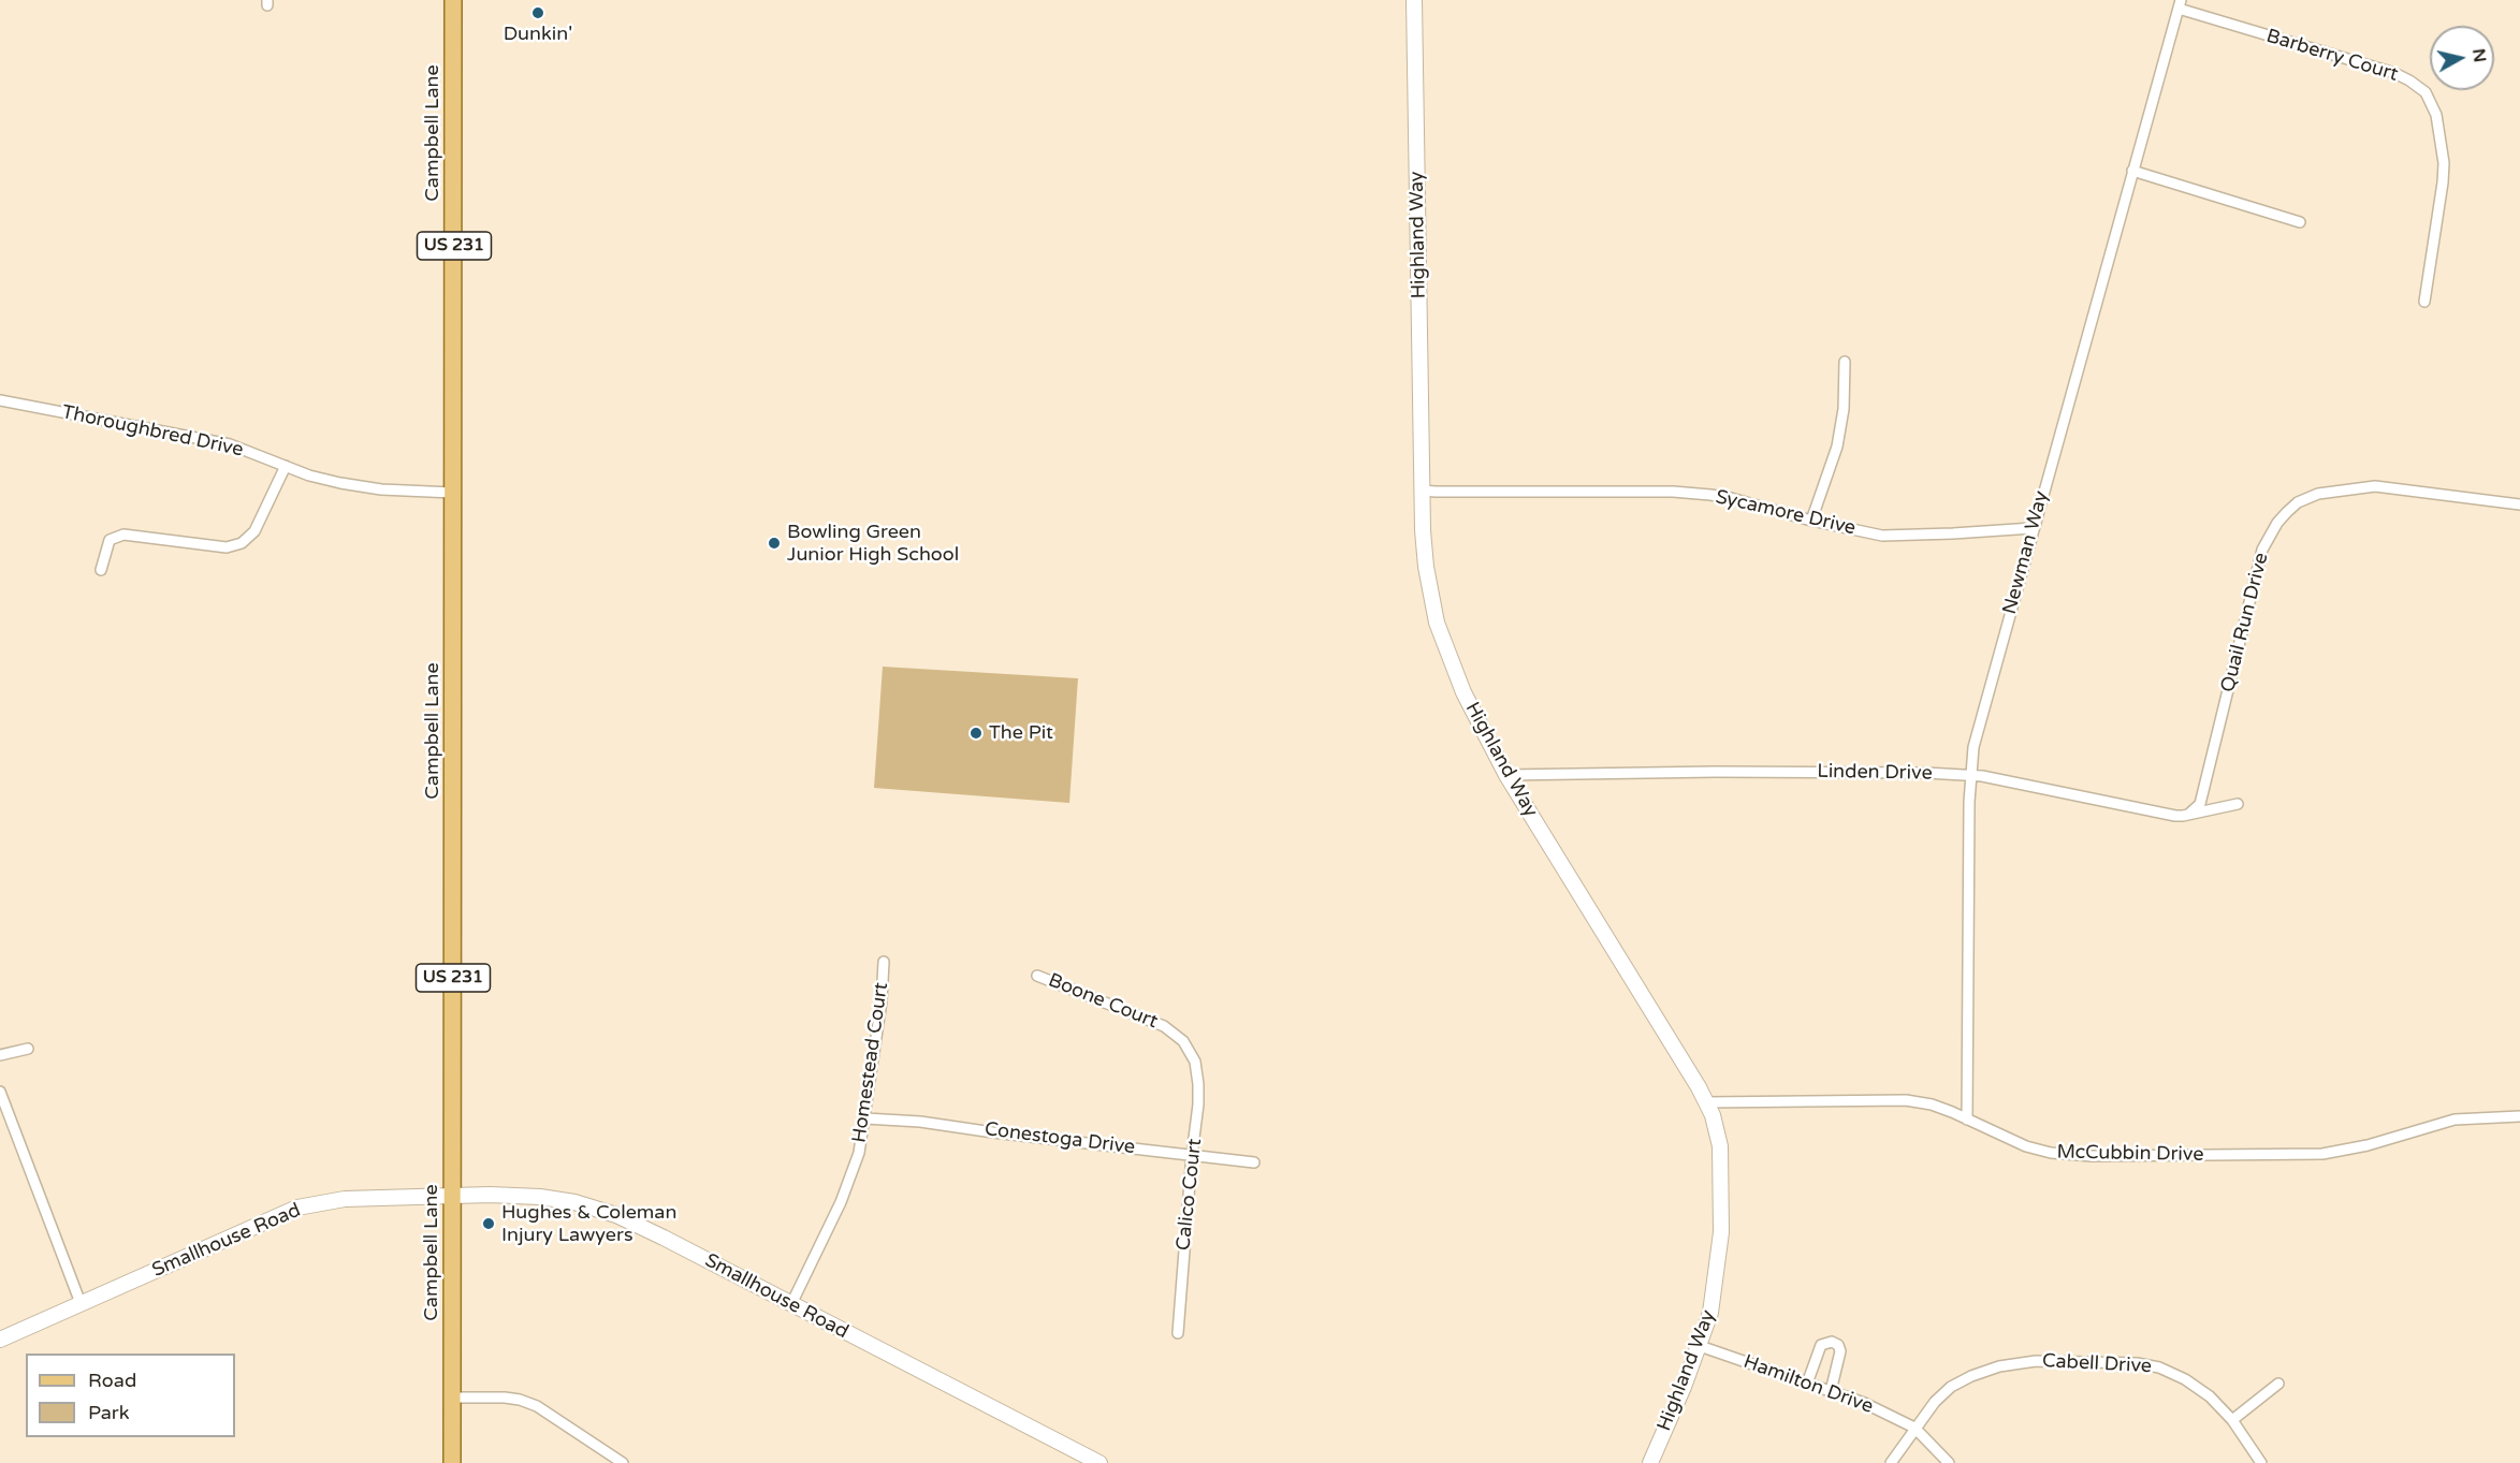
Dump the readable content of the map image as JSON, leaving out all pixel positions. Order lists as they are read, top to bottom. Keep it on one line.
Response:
{"streets":{"main road":["Campbell Lane","US 231"],"street":["Barberry Court","Highland Way","Thoroughbred Drive","Sycamore Drive","Newman Way","Quail Run Drive","Linden Drive","Boone Court","Homestead Court","Conestoga Drive","McCubbin Drive","Calico Court","Smallhouse Road","Cabell Drive","Hamilton Drive"]},"crossings":[["Barberry Court","Newman Way"],["Campbell Lane","Thoroughbred Drive"],["Campbell Lane","Smallhouse Road"],["Highland Way","Sycamore Drive"],["Highland Way","Linden Drive"],["Highland Way","McCubbin Drive"],["Highland Way","Hamilton Drive"],["Sycamore Drive","Newman Way"],["Newman Way","Linden Drive"],["Newman Way","McCubbin Drive"],["Quail Run Drive","Linden Drive"],["Boone Court","Calico Court"],["Homestead Court","Conestoga Drive"],["Homestead Court","Smallhouse Road"],["Conestoga Drive","Calico Court"],["Cabell Drive","Hamilton Drive"]],"places":["Dunkin'","Bowling Green Junior High School","The Pit","Hughes & Coleman Injury Lawyers"],"legend":["Road","Park"],"north":"right"}
